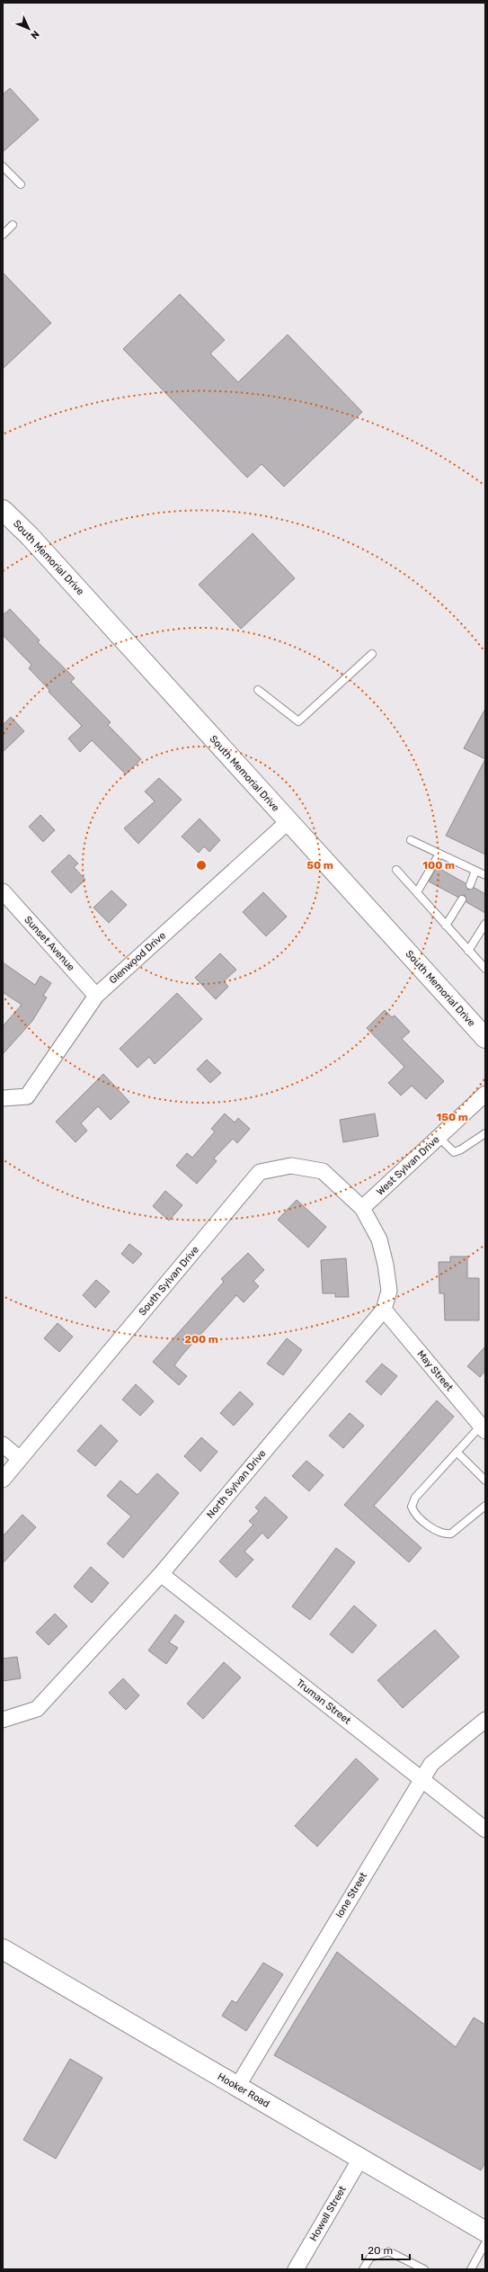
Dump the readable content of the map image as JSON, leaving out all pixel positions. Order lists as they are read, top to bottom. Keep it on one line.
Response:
{"streets":{"main road":["South Memorial Drive","Hooker Road"],"street":["Sunset Avenue","Glenwood Drive","West Sylvan Drive","South Sylvan Drive","May Street","North Sylvan Drive","Truman Street","Ione Street","Howell Street"]},"crossings":[["South Memorial Drive","Glenwood Drive"],["Sunset Avenue","Glenwood Drive"],["West Sylvan Drive","South Sylvan Drive"],["West Sylvan Drive","North Sylvan Drive"],["South Sylvan Drive","North Sylvan Drive"],["May Street","North Sylvan Drive"],["North Sylvan Drive","Truman Street"],["Truman Street","Ione Street"],["Ione Street","Hooker Road"],["Hooker Road","Howell Street"]],"scale_bar":"20 m","north":"bottom right","rings":["50 m","100 m","150 m","200 m"]}
